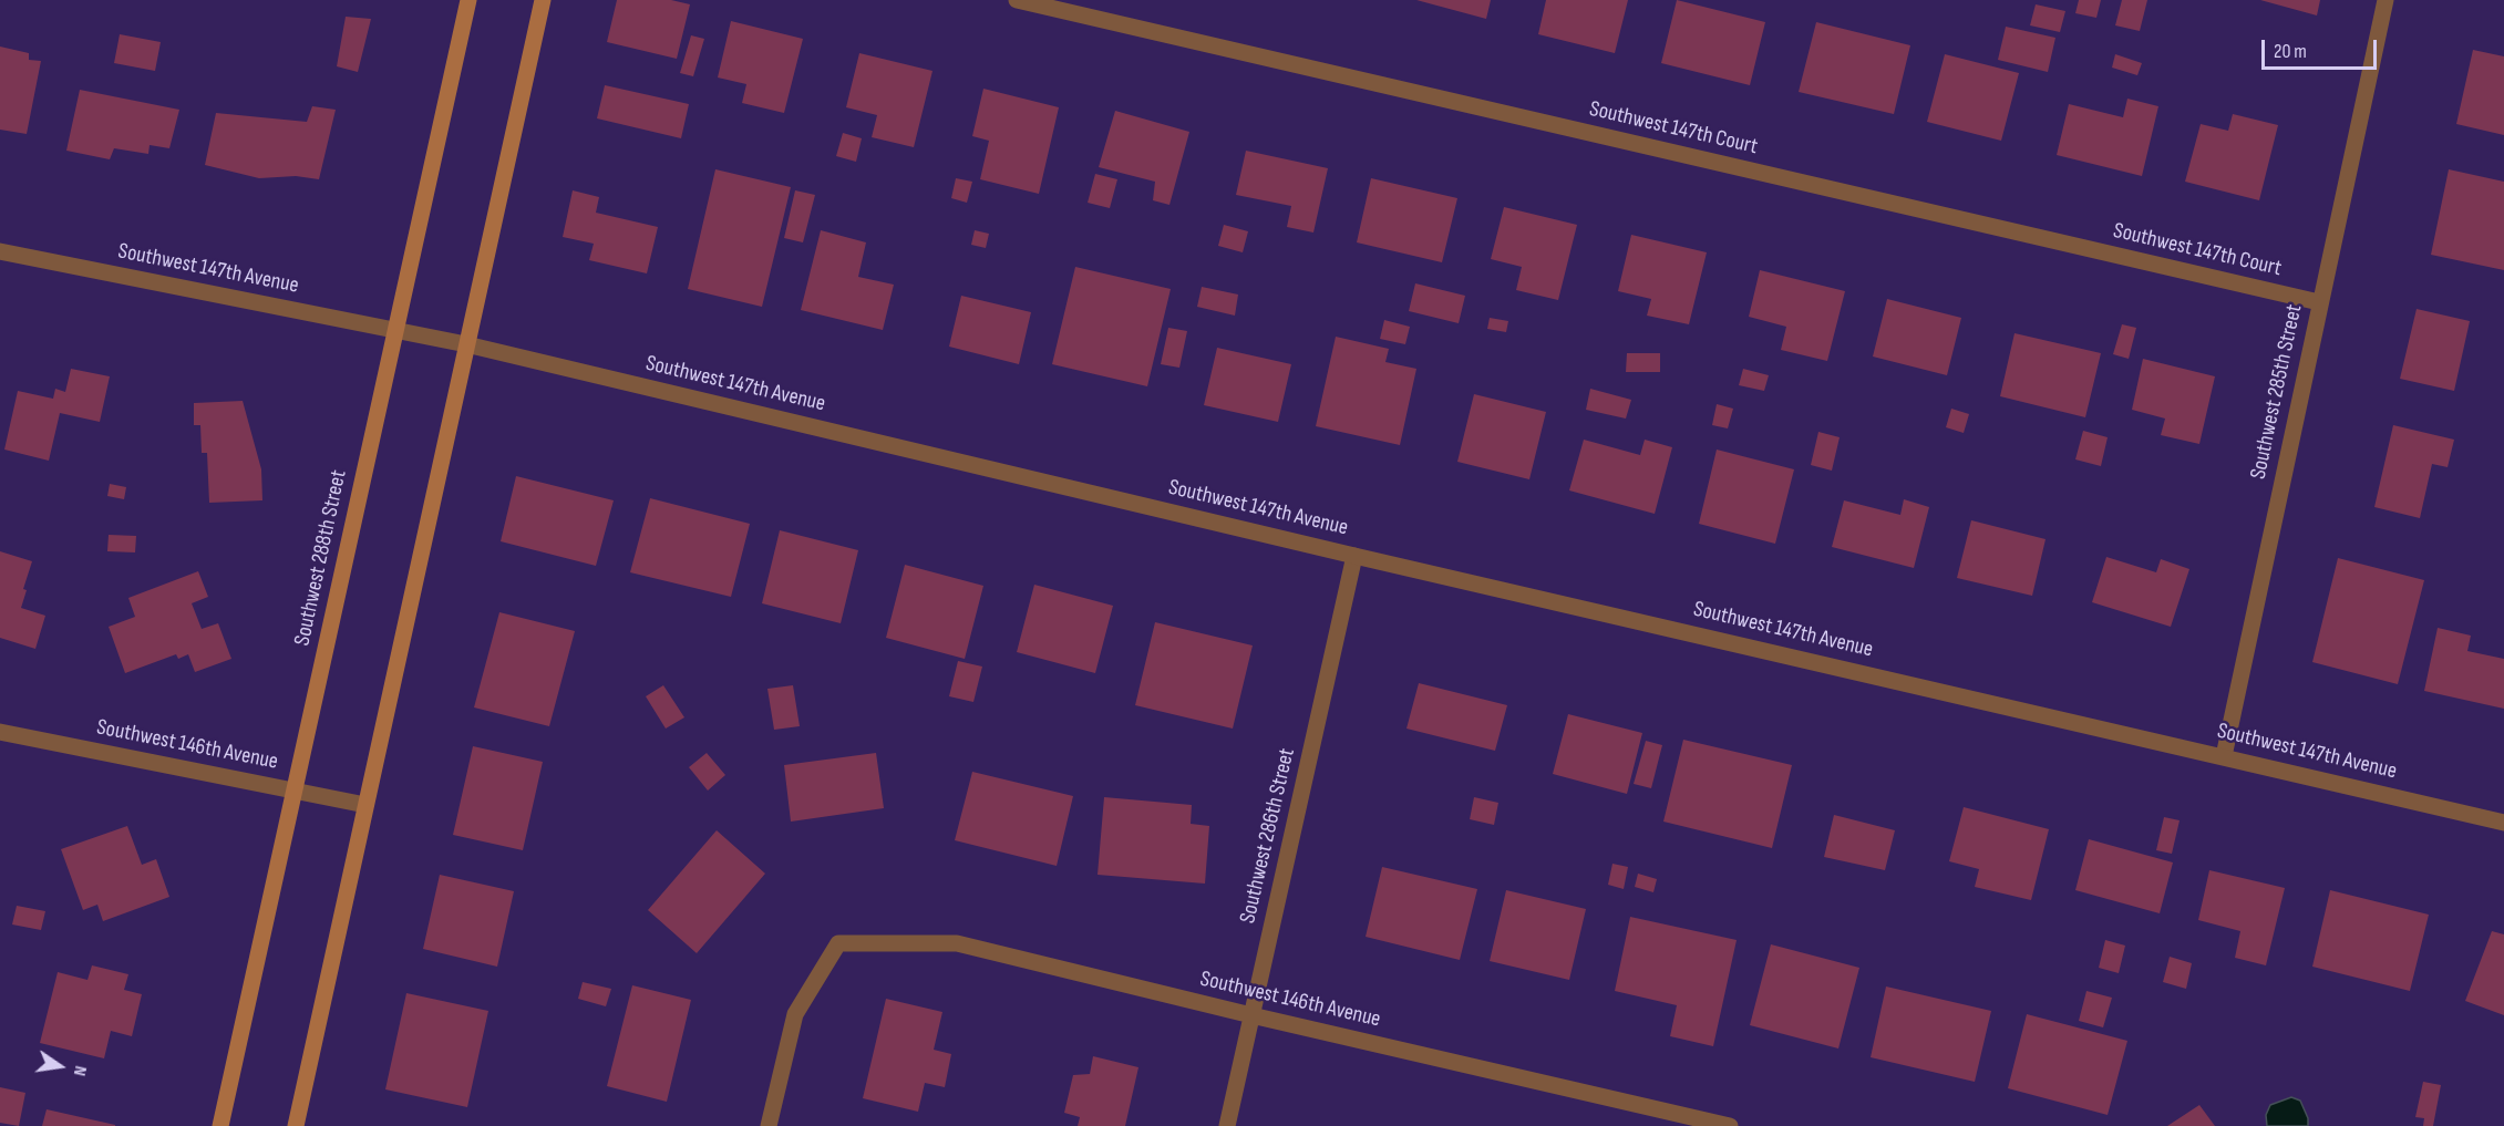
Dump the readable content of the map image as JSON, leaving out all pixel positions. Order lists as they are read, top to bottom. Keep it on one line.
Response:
{"streets":{"main road":["Southwest 288th Street"],"street":["Southwest 147th Court","Southwest 147th Avenue","Southwest 285th Street","Southwest 146th Avenue","Southwest 286th Street"]},"crossings":[["Southwest 147th Court","Southwest 285th Street"],["Southwest 147th Avenue","Southwest 285th Street"],["Southwest 147th Avenue","Southwest 288th Street"],["Southwest 147th Avenue","Southwest 286th Street"],["Southwest 288th Street","Southwest 146th Avenue"],["Southwest 146th Avenue","Southwest 286th Street"]],"scale_bar":"20 m","north":"right"}
